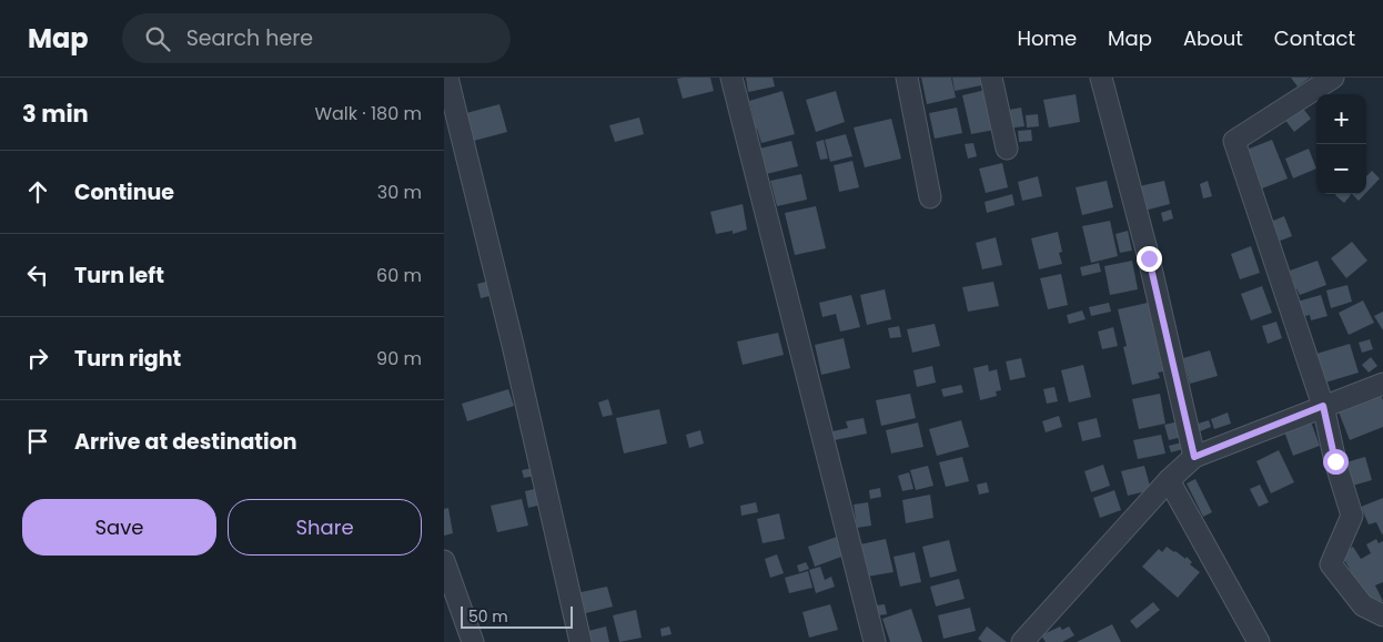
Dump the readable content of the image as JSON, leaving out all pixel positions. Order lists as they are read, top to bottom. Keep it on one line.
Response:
{"scale_bar":"50 m","page":{"header":"Map","search":"Search here","nav":["Home","Map","About","Contact"],"heading":["3 min","Walk · 180 m"],"map_buttons":["+","−"],"list":[["Continue","30 m"],["Turn left","60 m"],["Turn right","90 m"],"Arrive at destination"],"buttons":["Save","Share"],"scale":"50 m"}}
